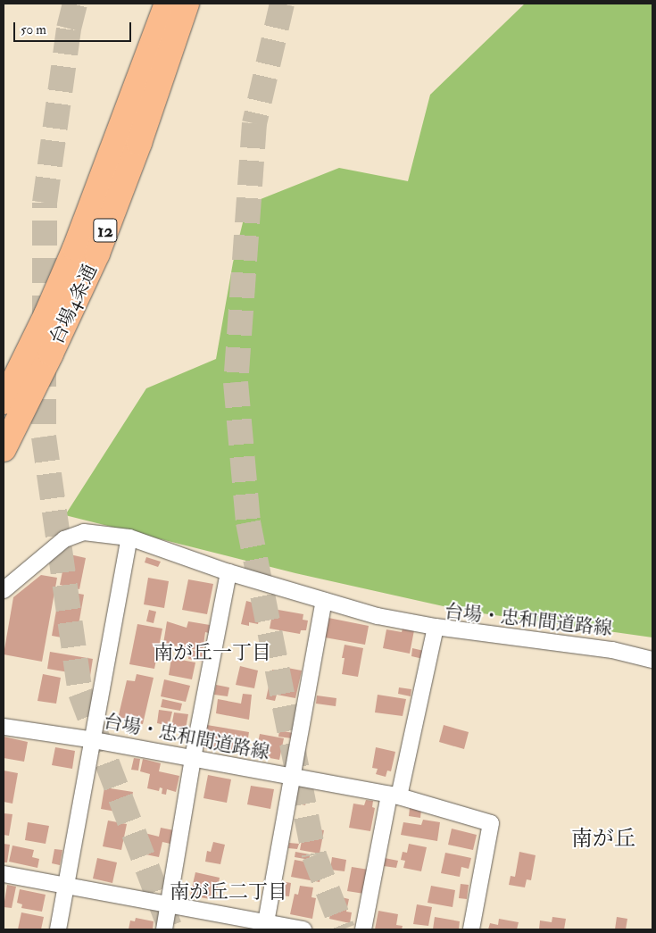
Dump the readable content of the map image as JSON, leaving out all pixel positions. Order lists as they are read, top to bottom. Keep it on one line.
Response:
{"streets":{"highway":["12","台場4条通"],"street":["台場・忠和間道路線"]},"districts":["南が丘一丁目","南が丘","南が丘二丁目"],"scale_bar":"50 m"}
